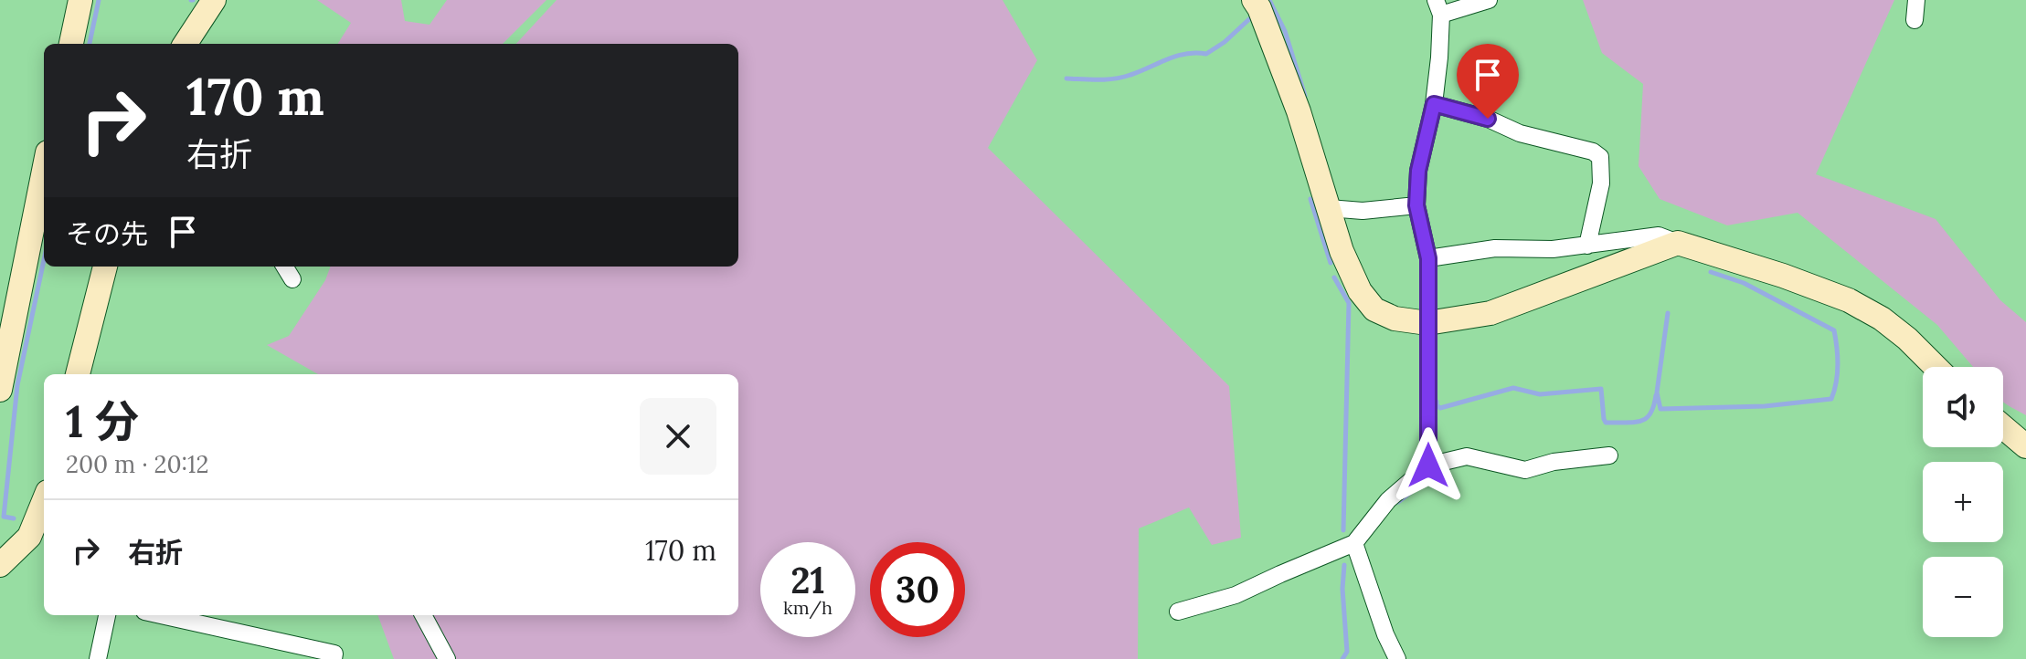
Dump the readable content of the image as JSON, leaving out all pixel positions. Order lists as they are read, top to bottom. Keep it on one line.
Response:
{"page":{"turn":["170 m","右折"],"then":"その先","map_buttons":["+","−"],"heading":["1 分","200 m · 20:12"],"list":[{"name":"右折","value":"170 m"}],"speed":"21 km/h","limit":"30"}}
